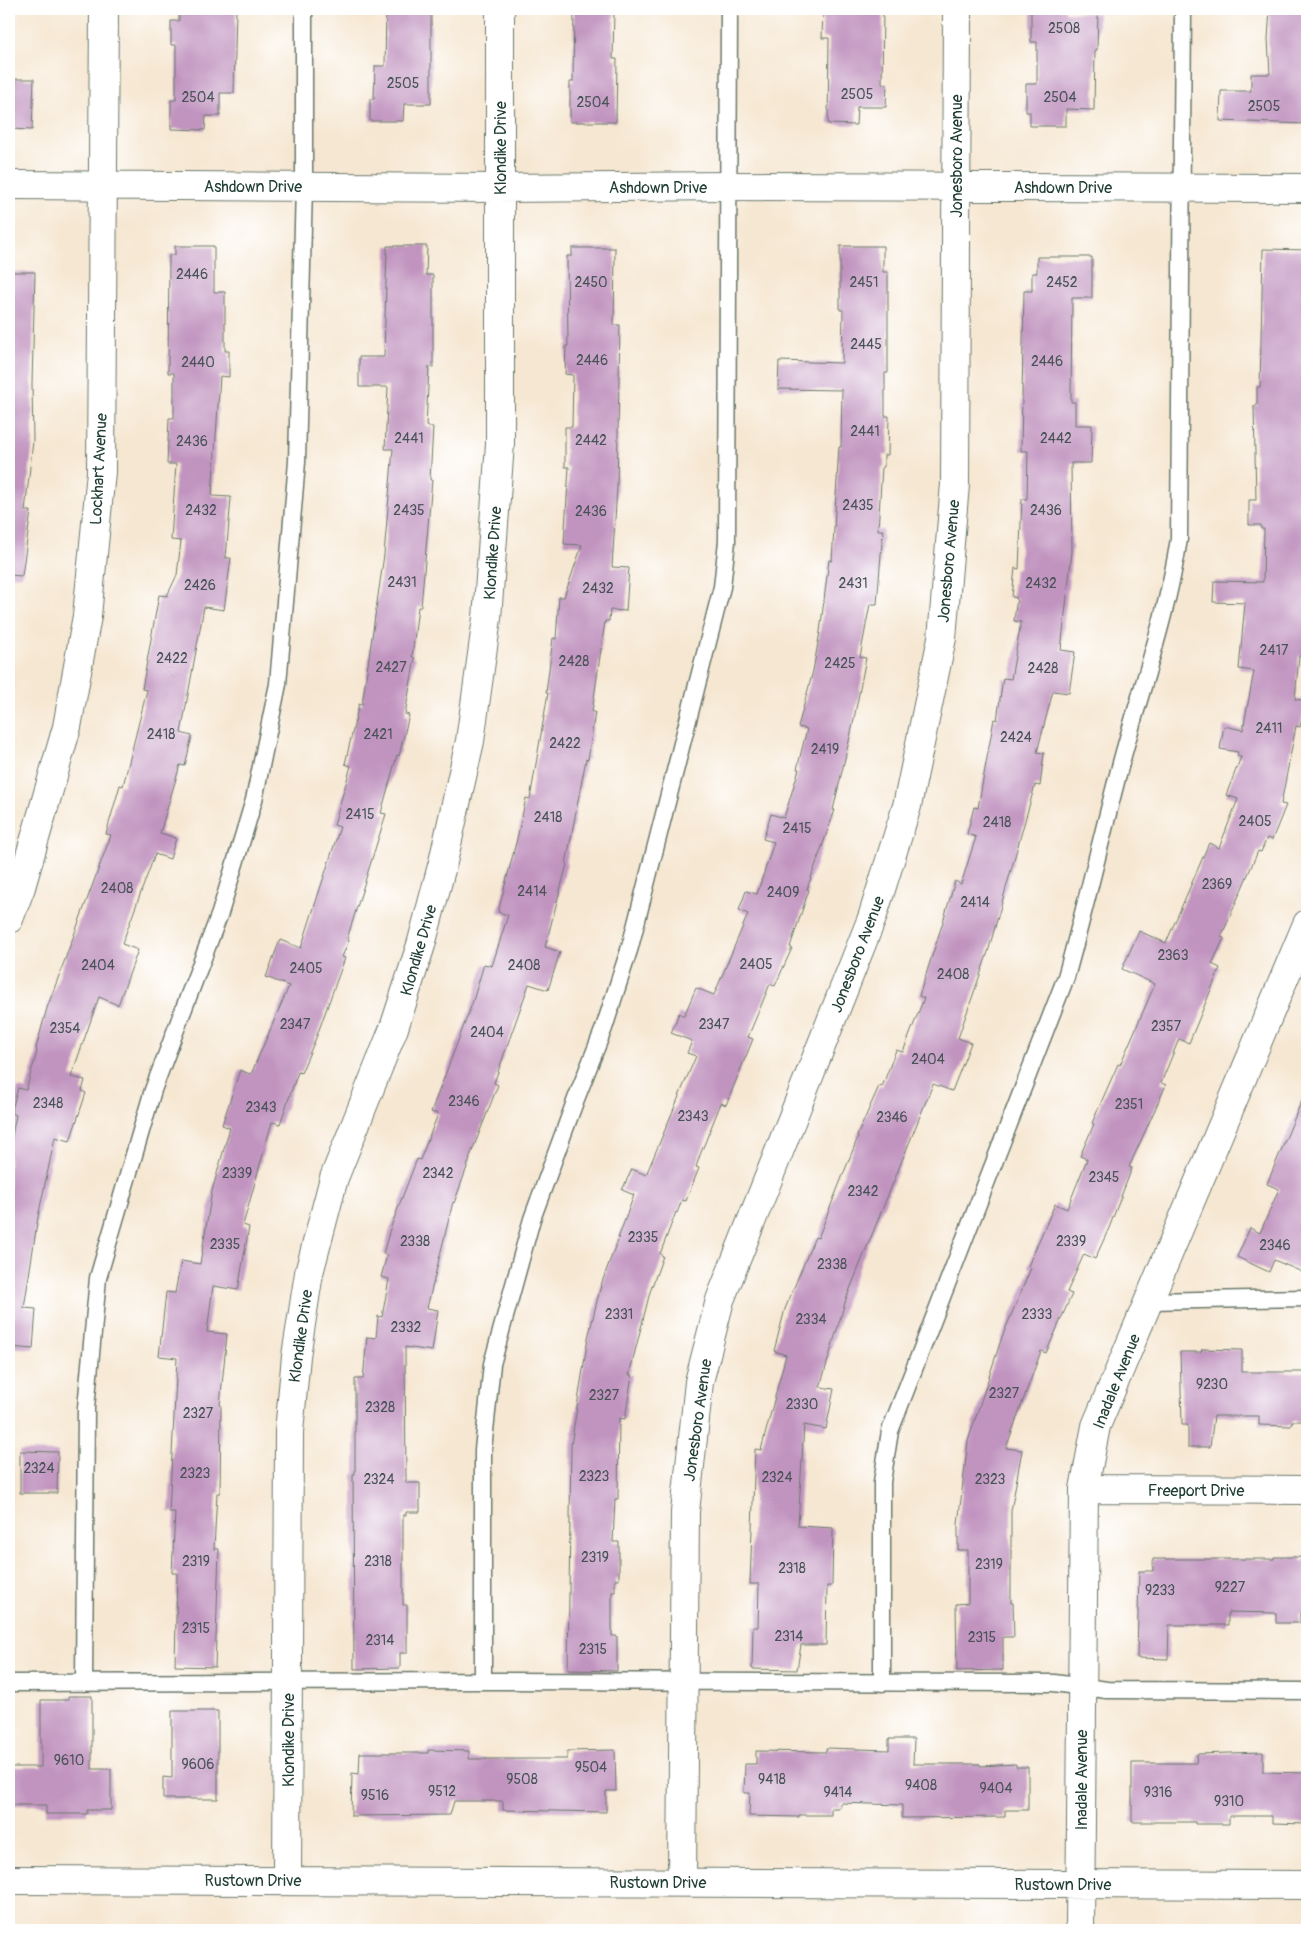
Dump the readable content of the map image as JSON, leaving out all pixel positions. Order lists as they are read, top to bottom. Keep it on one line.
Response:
{"streets":{"street":["Klondike Drive","Jonesboro Avenue","Ashdown Drive","Lockhart Avenue","Inadale Avenue","Freeport Drive","Rustown Drive"]},"crossings":[["Klondike Drive","Ashdown Drive"],["Klondike Drive","Rustown Drive"],["Jonesboro Avenue","Ashdown Drive"],["Jonesboro Avenue","Rustown Drive"],["Ashdown Drive","Lockhart Avenue"],["Inadale Avenue","Freeport Drive"],["Inadale Avenue","Rustown Drive"]],"house_numbers":["2508","2505","2505","2504","2504","2504","2505","2446","2450","2451","2452","2445","2446","2446","2440","2441","2441","2442","2442","2436","2435","2432","2435","2436","2436","2431","2431","2432","2426","2432","2417","2422","2428","2425","2427","2428","2411","2418","2421","2424","2422","2419","2415","2418","2405","2418","2415","2369","2408","2414","2409","2414","2363","2405","2404","2408","2405","2408","2347","2347","2357","2354","2404","2404","2346","2348","2351","2343","2343","2346","2339","2342","2345","2342","2335","2338","2339","2335","2346","2338","2331","2333","2334","2332","9230","2327","2327","2330","2328","2327","2324","2323","2323","2324","2324","2323","2319","2319","2318","2319","2318","9227","9233","2315","2314","2315","2314","2315","9610","9606","9504","9508","9418","9408","9404","9512","9414","9316","9516","9310"]}
